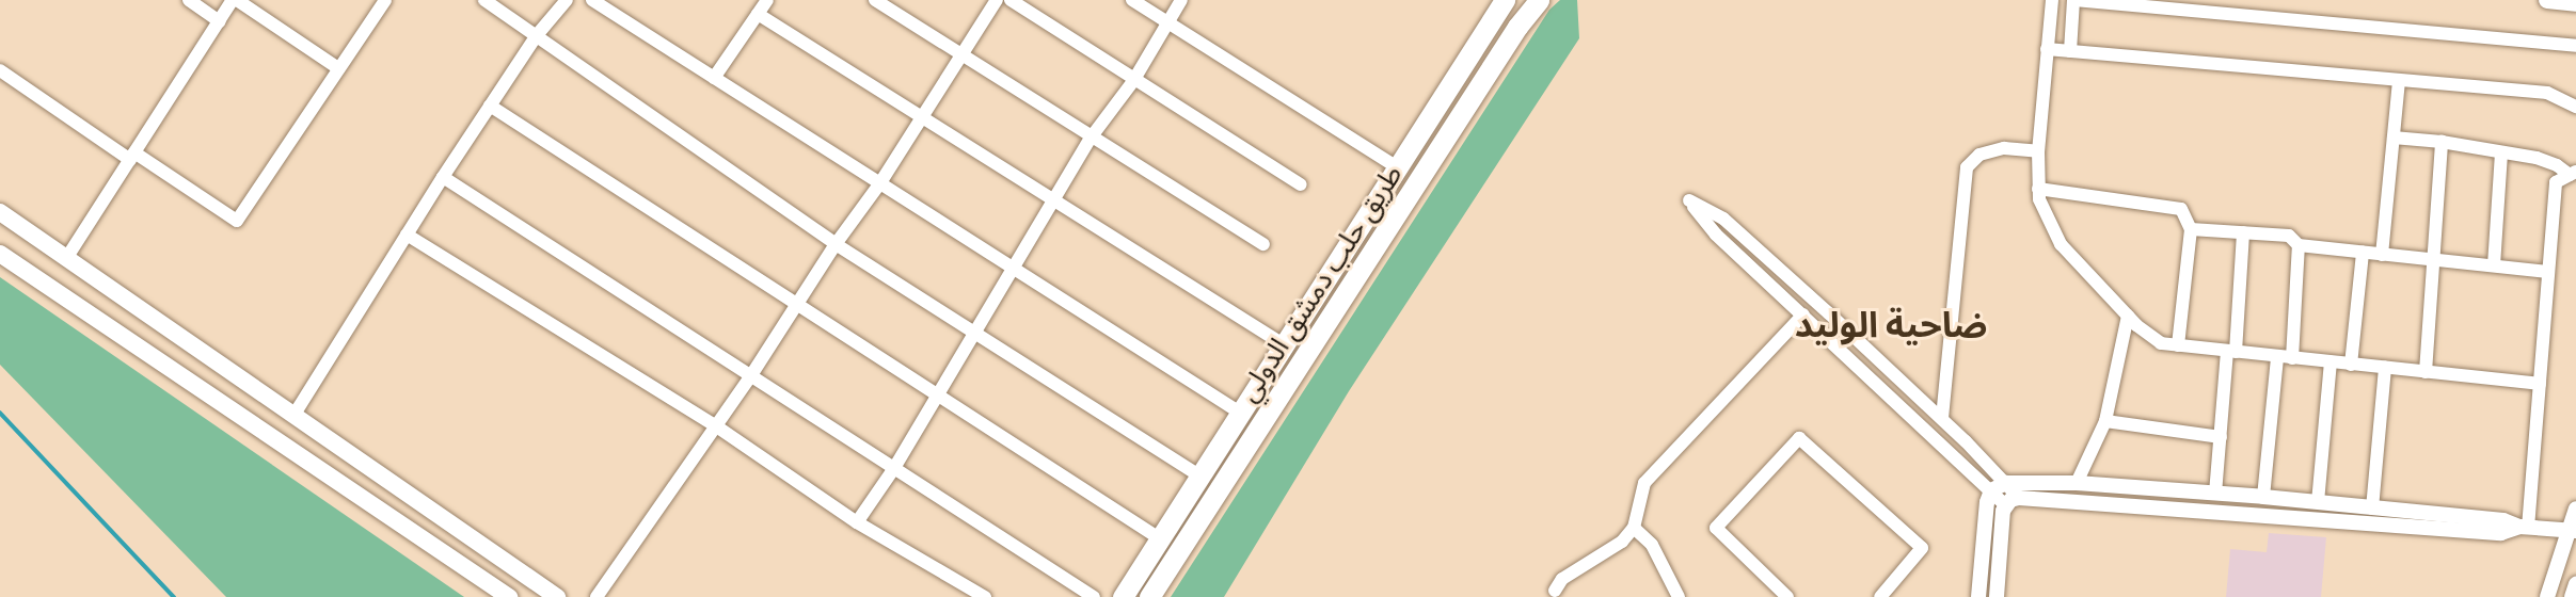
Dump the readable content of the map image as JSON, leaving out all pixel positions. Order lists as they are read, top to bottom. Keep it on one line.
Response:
{"streets":{"highway":["طريق حلب دمشق الدولي"]},"districts":["ضاحية الوليد"]}
